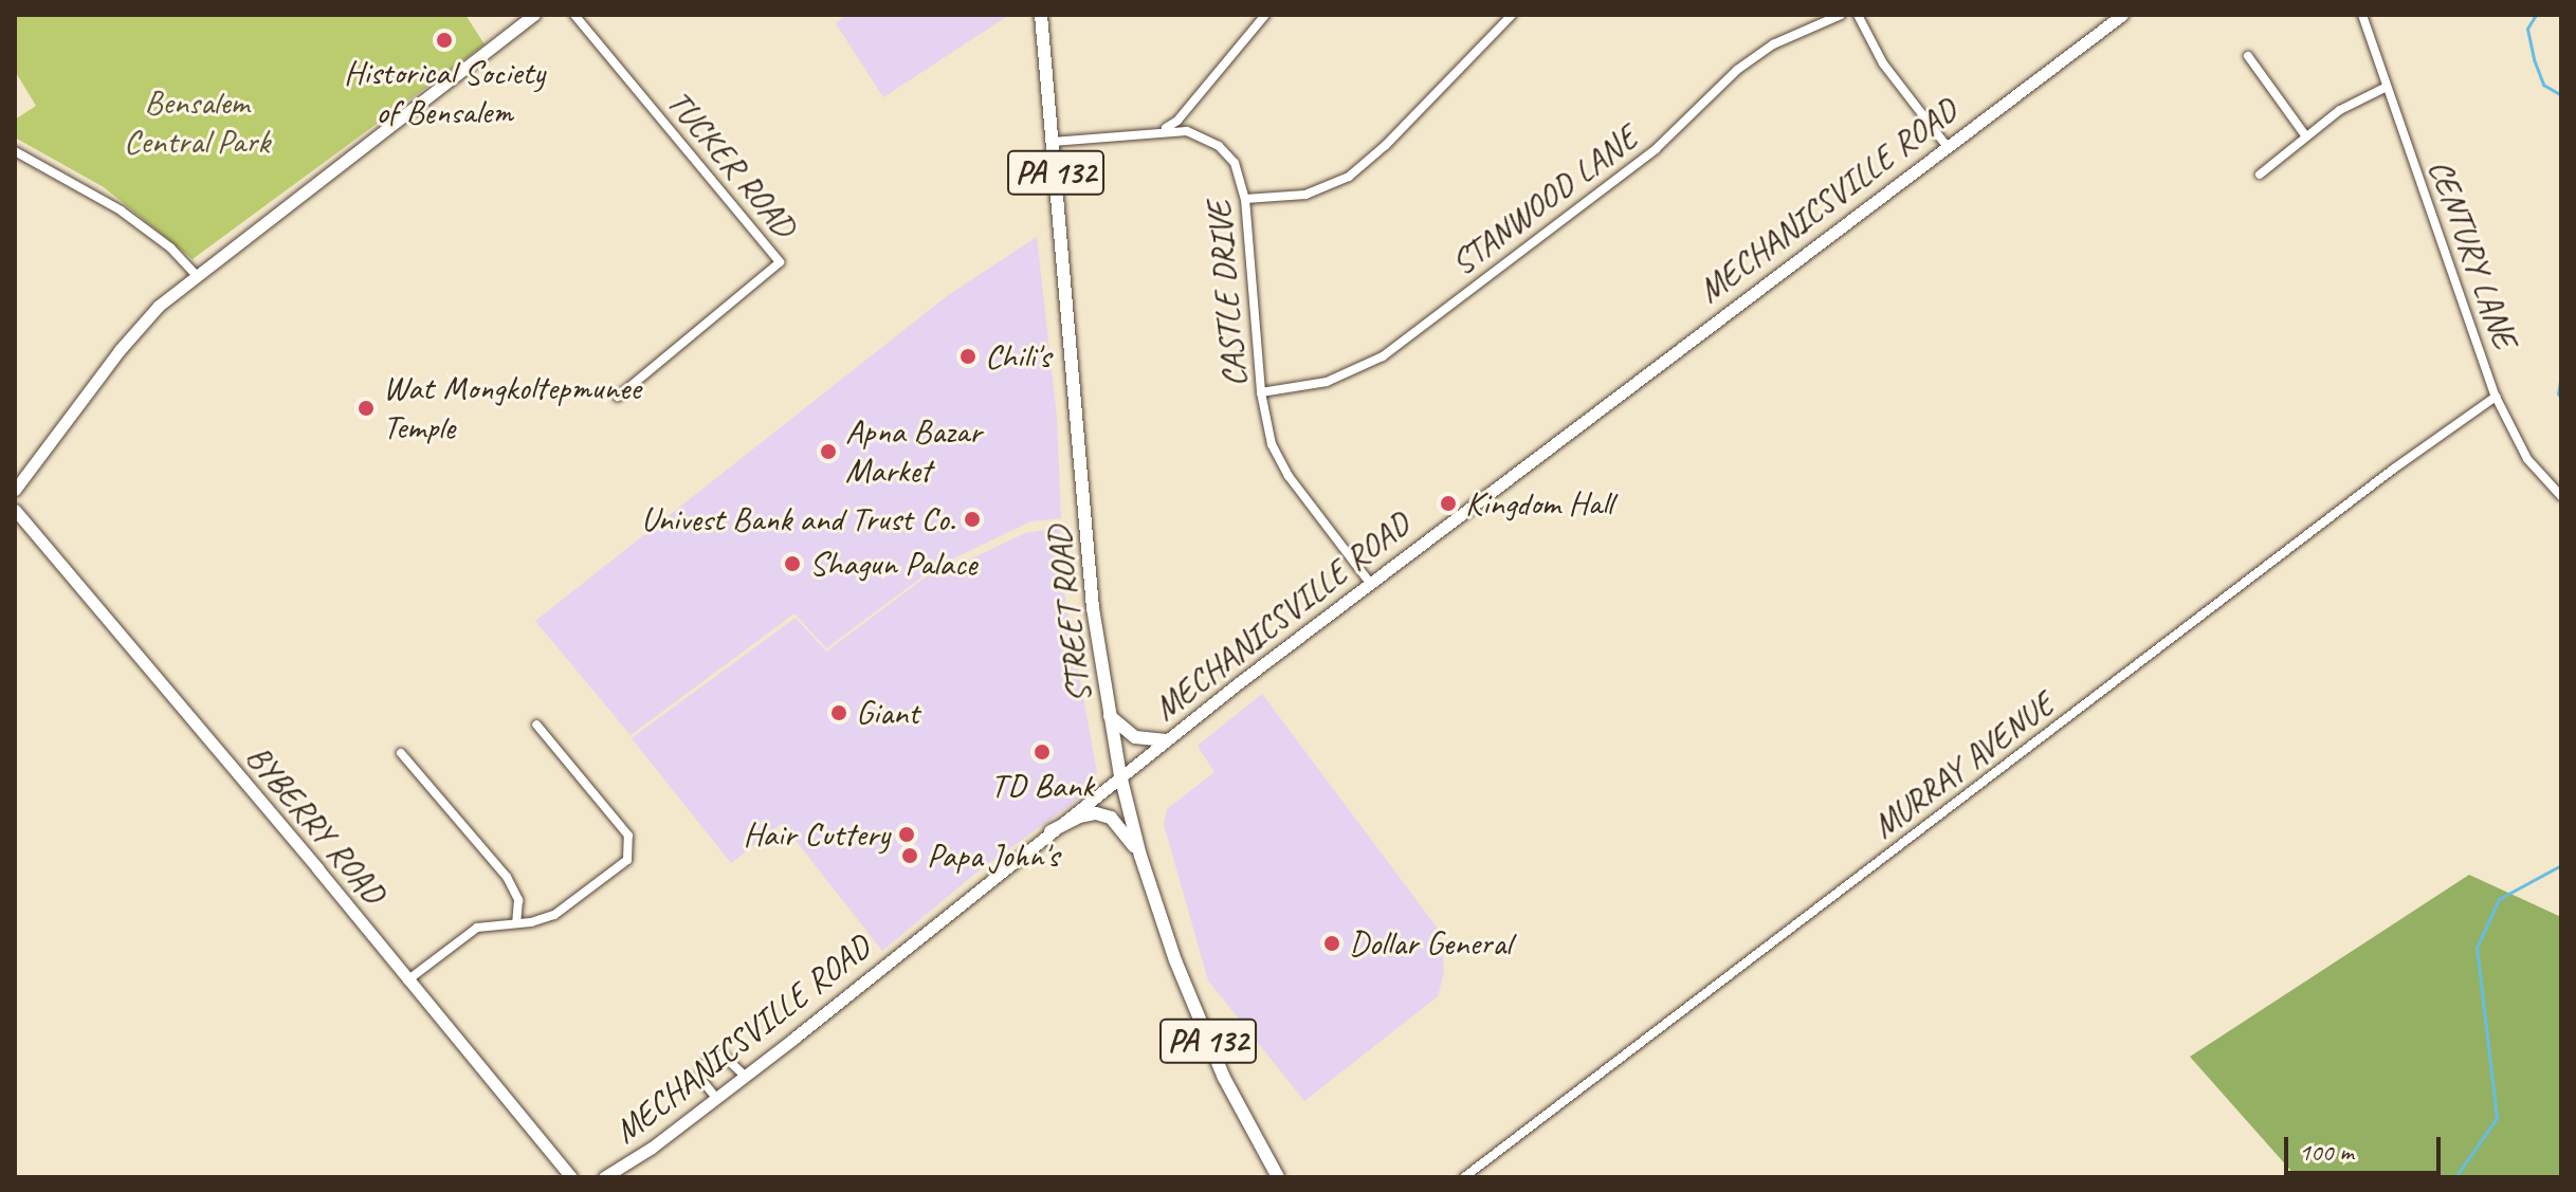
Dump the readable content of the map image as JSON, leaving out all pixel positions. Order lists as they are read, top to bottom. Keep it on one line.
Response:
{"streets":{"main road":["PA 132","STREET ROAD"],"street":["TUCKER ROAD","STANWOOD LANE","MECHANICSVILLE ROAD","CENTURY LANE","CASTLE DRIVE","MURRAY AVENUE","BYBERRY ROAD"]},"crossings":[["STANWOOD LANE","CASTLE DRIVE"],["MECHANICSVILLE ROAD","CASTLE DRIVE"],["MECHANICSVILLE ROAD","STREET ROAD"],["CENTURY LANE","MURRAY AVENUE"],["CASTLE DRIVE","STREET ROAD"]],"parks":["Bensalem Central Park"],"places":["Historical Society of Bensalem","Chili's","Wat Mongkoltepmunee Temple","Apna Bazar Market","Kingdom Hall","Univest Bank and Trust Co.","Shagun Palace","Giant","TD Bank","Hair Cuttery","Papa John's","Dollar General"],"scale_bar":"100 m"}
